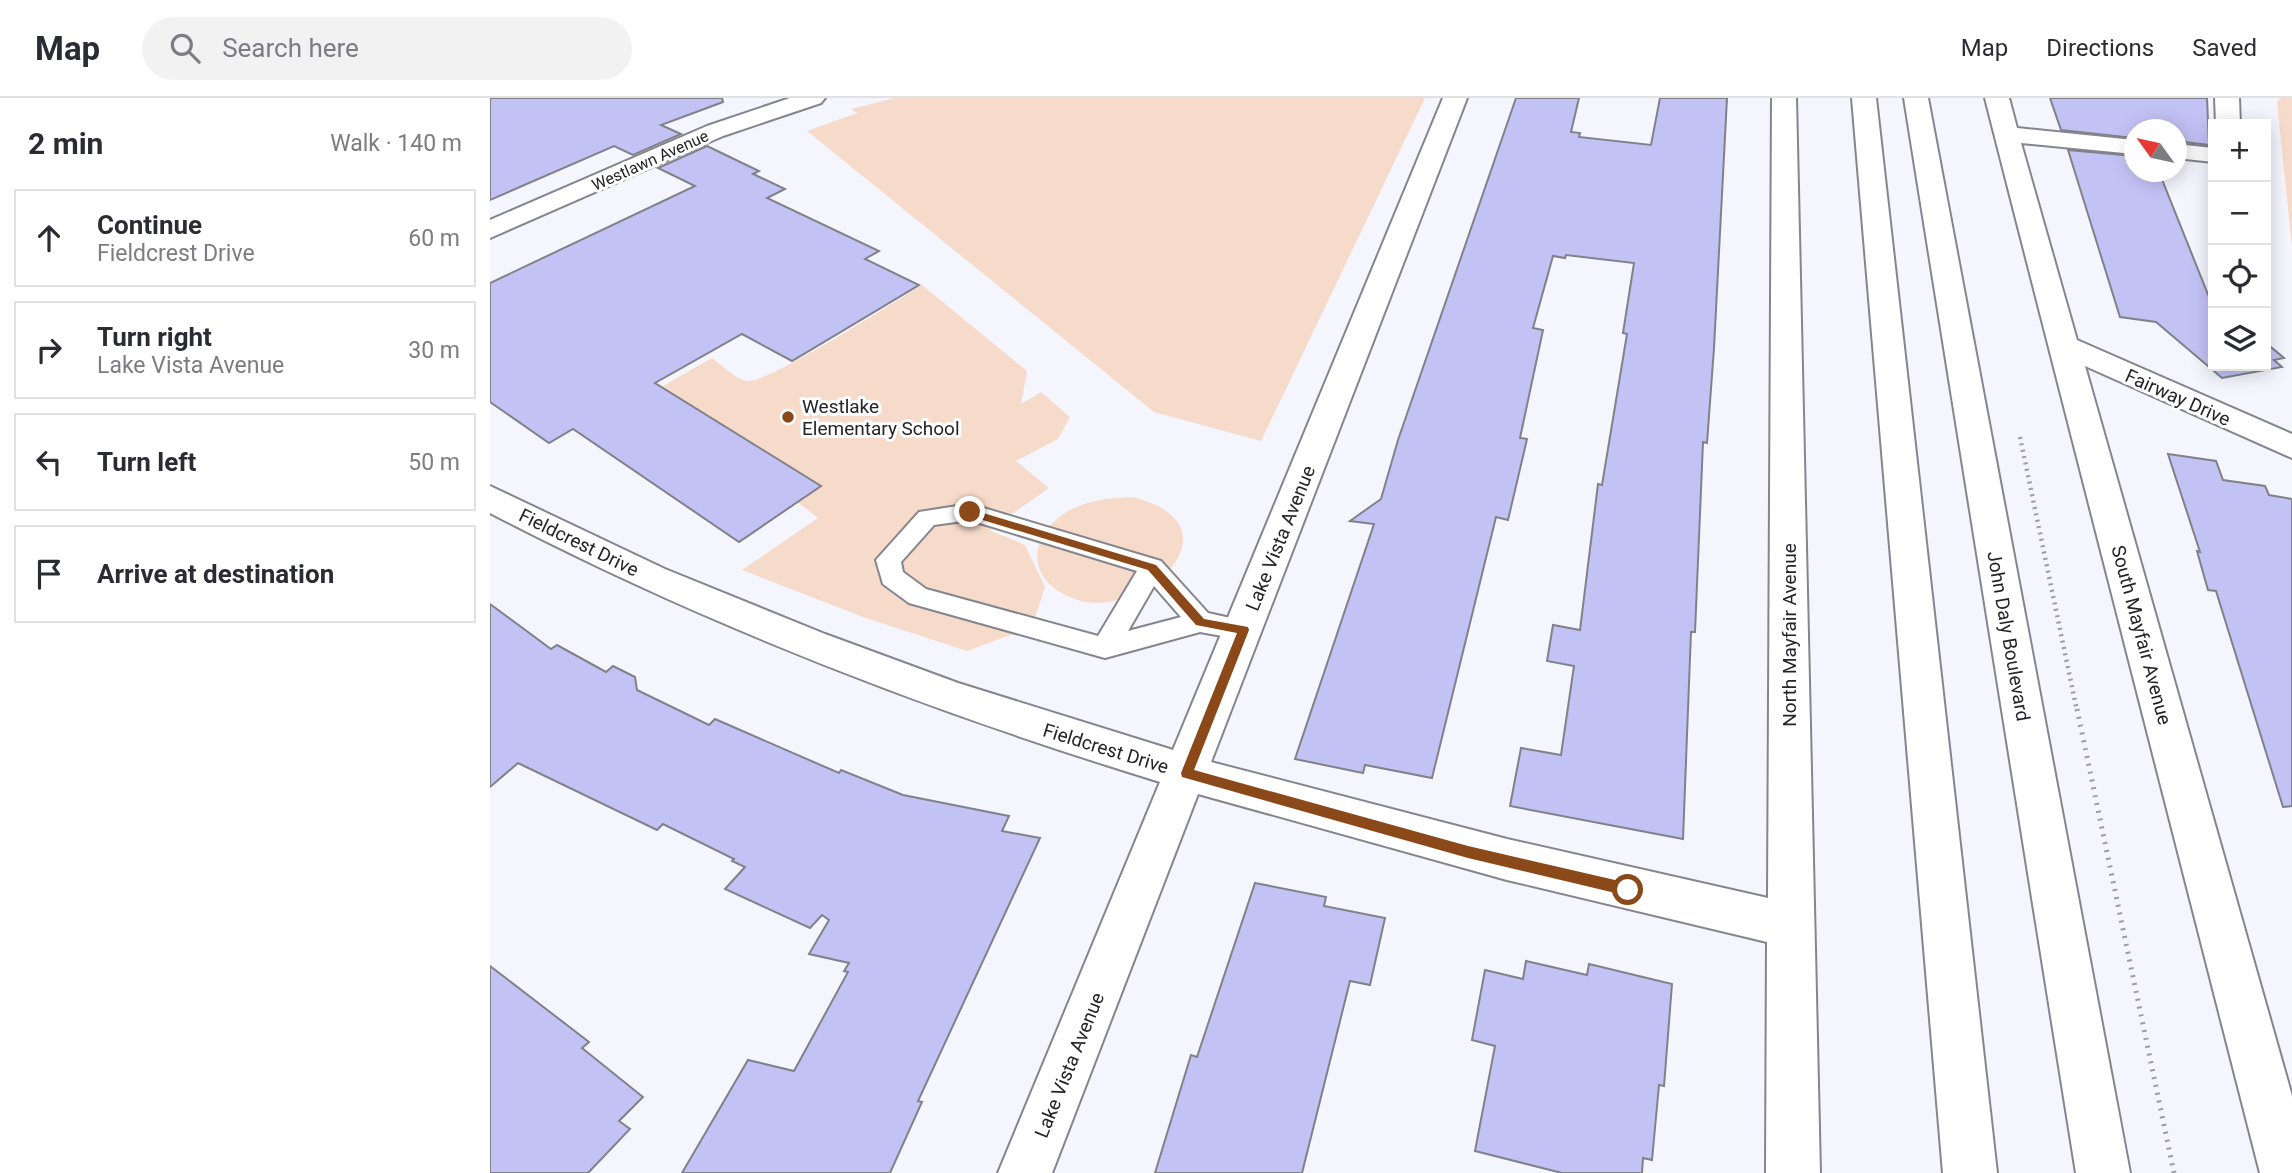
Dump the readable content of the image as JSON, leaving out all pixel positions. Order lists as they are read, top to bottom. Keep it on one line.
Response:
{"streets":{"street":["Westlawn Avenue","Fairway Drive","Lake Vista Avenue","Fieldcrest Drive","North Mayfair Avenue","South Mayfair Avenue","John Daly Boulevard"]},"crossings":[["Fairway Drive","South Mayfair Avenue"],["Lake Vista Avenue","Fieldcrest Drive"],["Fieldcrest Drive","North Mayfair Avenue"]],"places":["Westlake Elementary School"],"north":"top left","page":{"header":"Map","search":"Search here","nav":["Map","Directions","Saved"],"heading":["2 min","Walk · 140 m"],"map_buttons":["+","−"],"list":[["Continue","Fieldcrest Drive","60 m"],["Turn right","Lake Vista Avenue","30 m"],["Turn left","50 m"],"Arrive at destination"]}}
